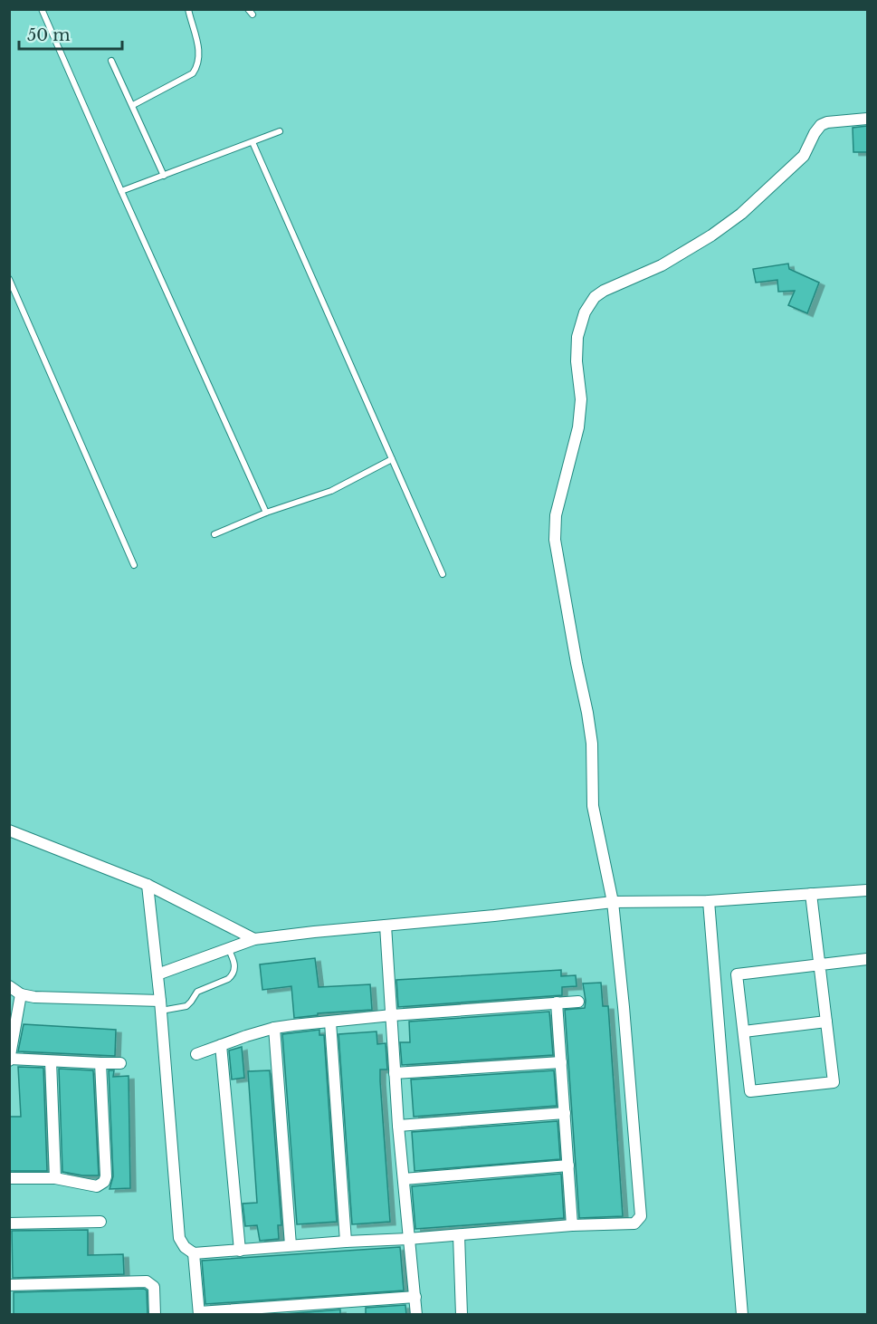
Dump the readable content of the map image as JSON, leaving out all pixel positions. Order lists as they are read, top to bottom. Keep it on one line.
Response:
{"scale_bar":"50 m"}
